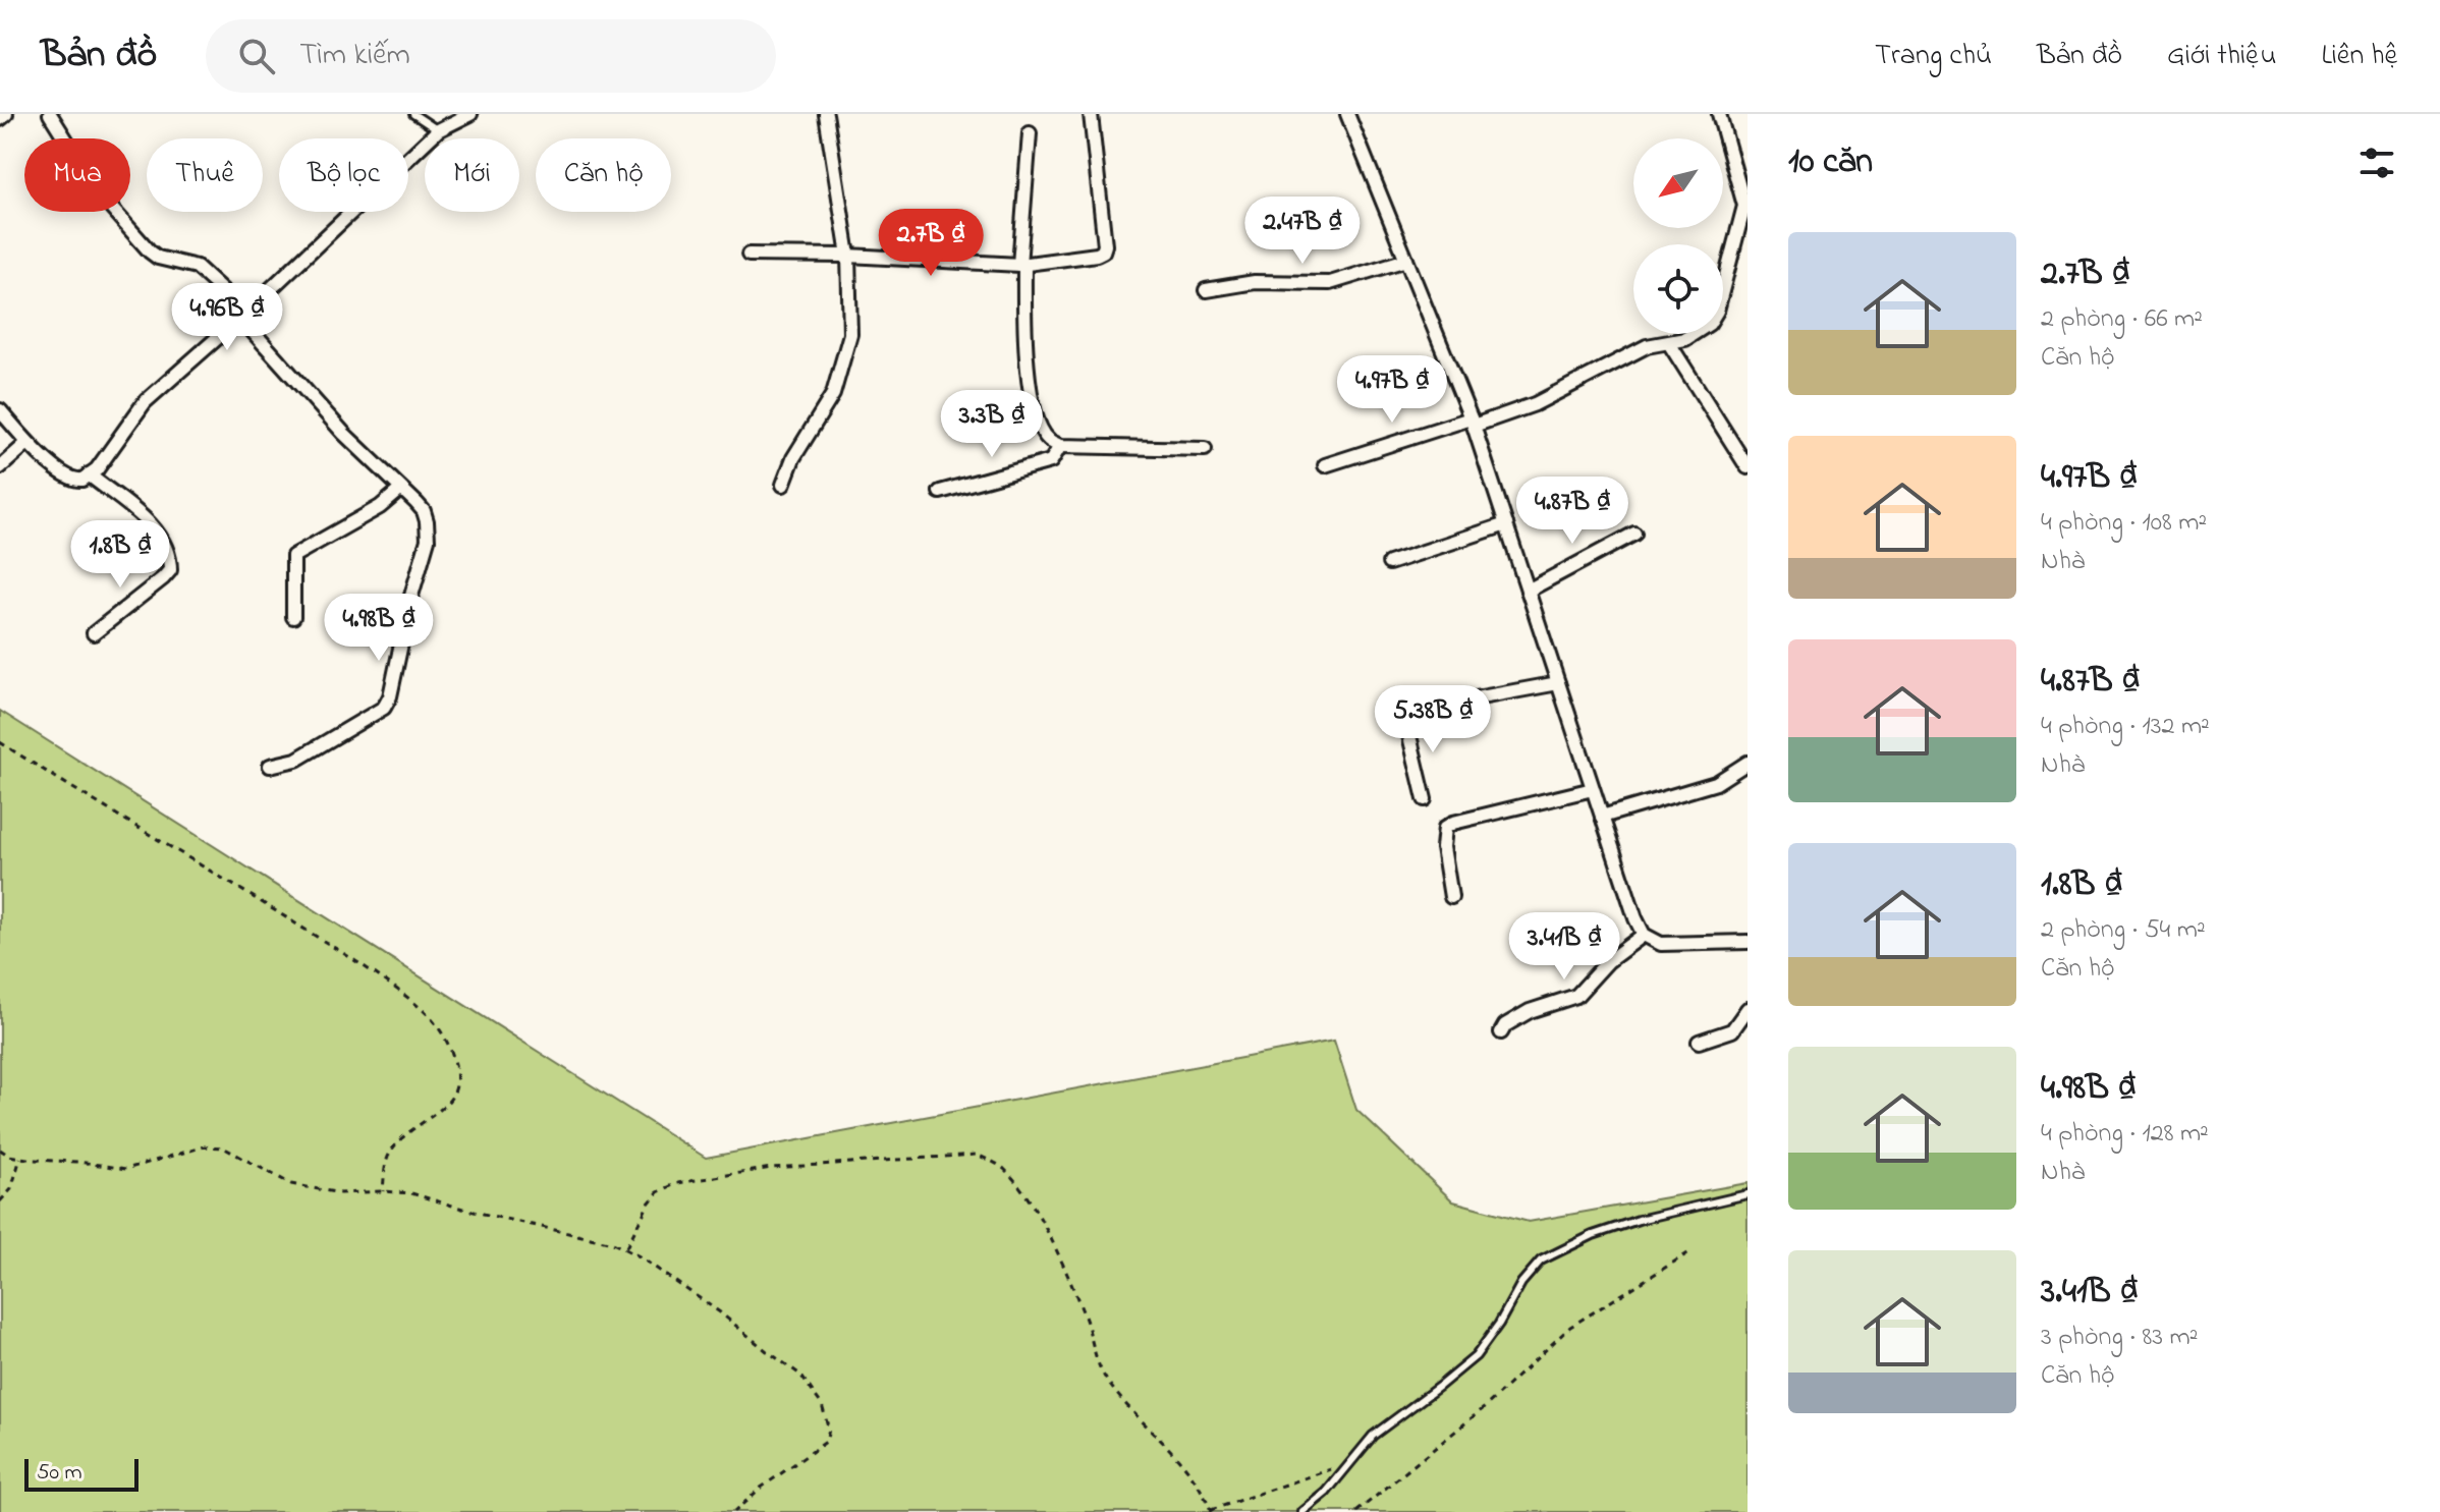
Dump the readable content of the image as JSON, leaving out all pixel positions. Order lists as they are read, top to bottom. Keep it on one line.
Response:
{"scale_bar":"50 m","north":"bottom left","page":{"header":"Bản đồ","search":"Tìm kiếm","nav":["Trang chủ","Bản đồ","Giới thiệu","Liên hệ"],"heading":"10 căn","chip":["Mua","Thuê","Bộ lọc","Mới","Căn hộ"],"price":["2.47B ₫","2.7B ₫","4.96B ₫","4.97B ₫","3.3B ₫","4.87B ₫","1.8B ₫","4.98B ₫","5.38B ₫","3.41B ₫"],"list":[{"name":"2.7B ₫","note":"2 phòng · 66 m² · Căn hộ"},{"name":"4.97B ₫","note":"4 phòng · 108 m² · Nhà"},{"name":"4.87B ₫","note":"4 phòng · 132 m² · Nhà"},{"name":"1.8B ₫","note":"2 phòng · 54 m² · Căn hộ"},{"name":"4.98B ₫","note":"4 phòng · 128 m² · Nhà"},{"name":"3.41B ₫","note":"3 phòng · 83 m² · Căn hộ"}],"scale":"50 m"}}
